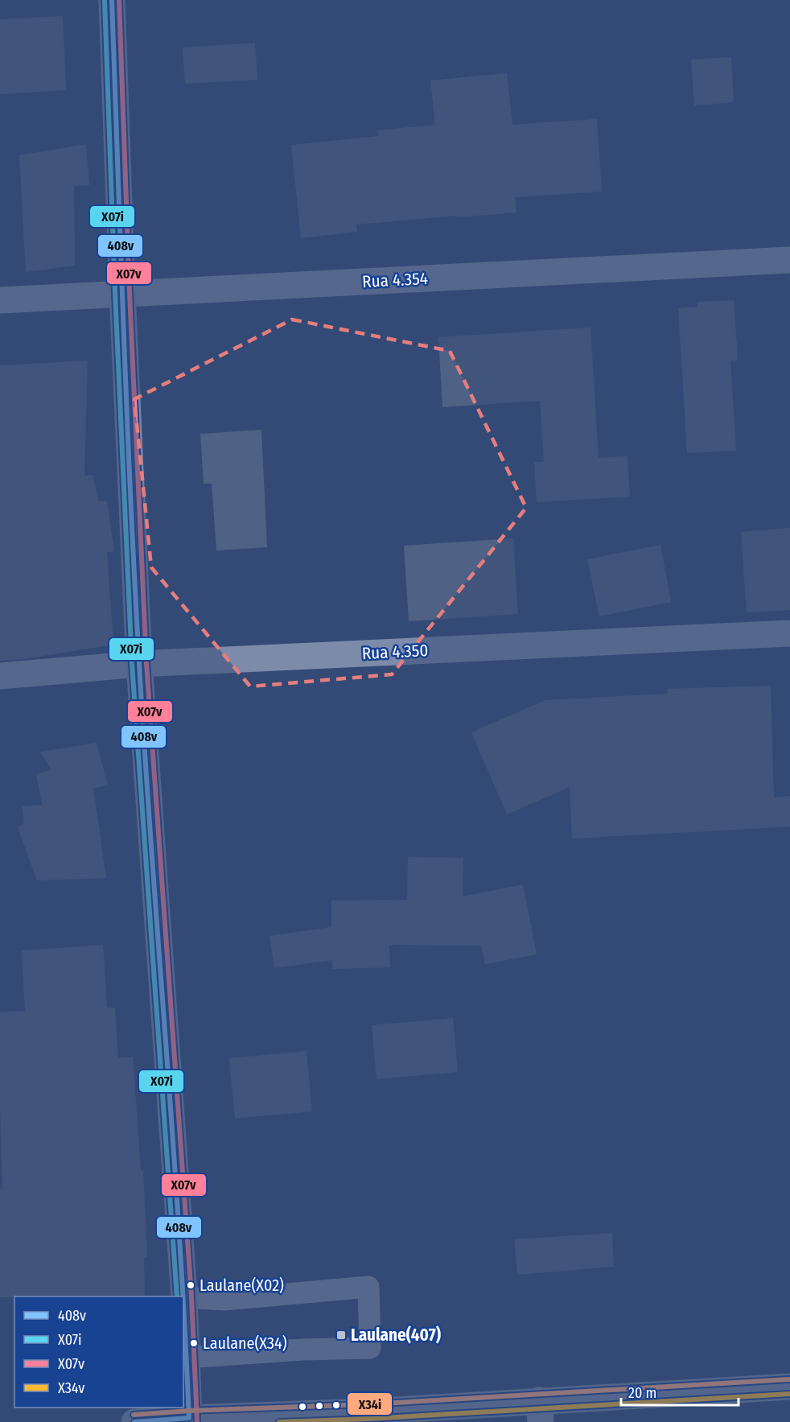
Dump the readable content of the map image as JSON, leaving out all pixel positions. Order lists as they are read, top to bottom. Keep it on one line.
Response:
{"streets":{"street":["Rua 4.354","Rua 4.350"]},"places":{"other":["Laulane(X02)","Laulane(X34)"],"transit":["Laulane(407)"]},"lines":["transit line 408v","transit line X07i","transit line X07v","transit line X34i","transit line X34v"],"legend":["408v","X07i","X07v","X34v"],"scale_bar":"20 m"}
